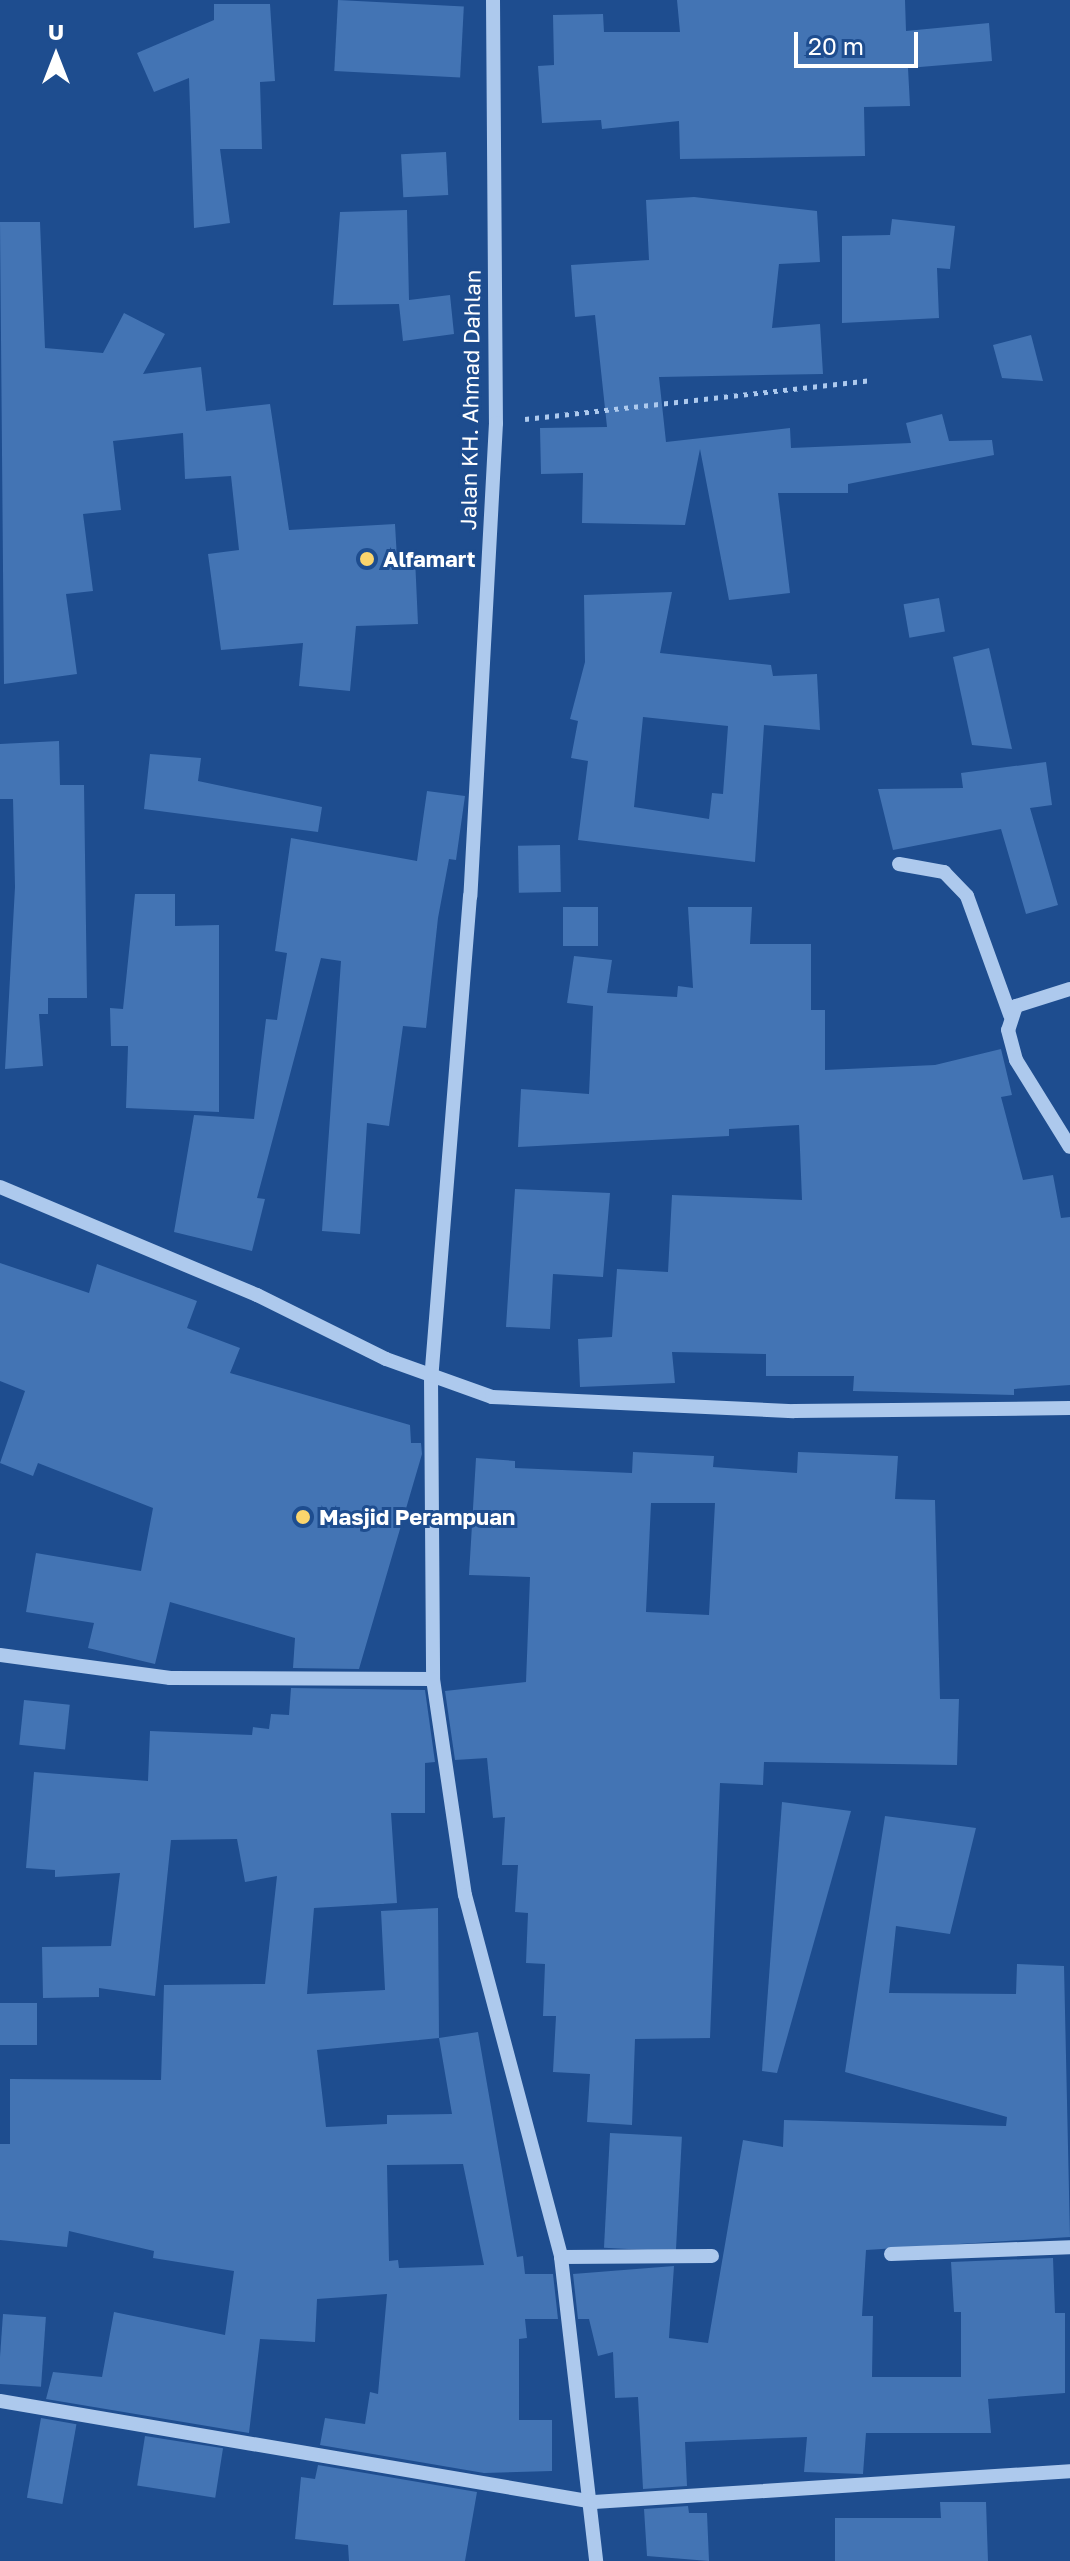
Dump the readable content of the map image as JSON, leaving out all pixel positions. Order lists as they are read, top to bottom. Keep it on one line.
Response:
{"streets":{"street":["Jalan KH. Ahmad Dahlan"]},"places":["Alfamart","Masjid Perampuan"],"scale_bar":"20 m","north":"top"}
